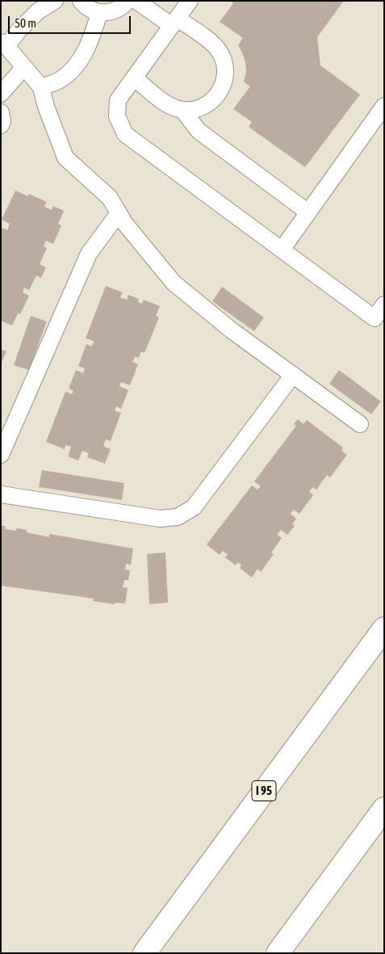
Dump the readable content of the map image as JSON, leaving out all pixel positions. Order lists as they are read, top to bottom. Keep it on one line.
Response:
{"streets":{"highway":["I 95"]},"scale_bar":"50 m"}
